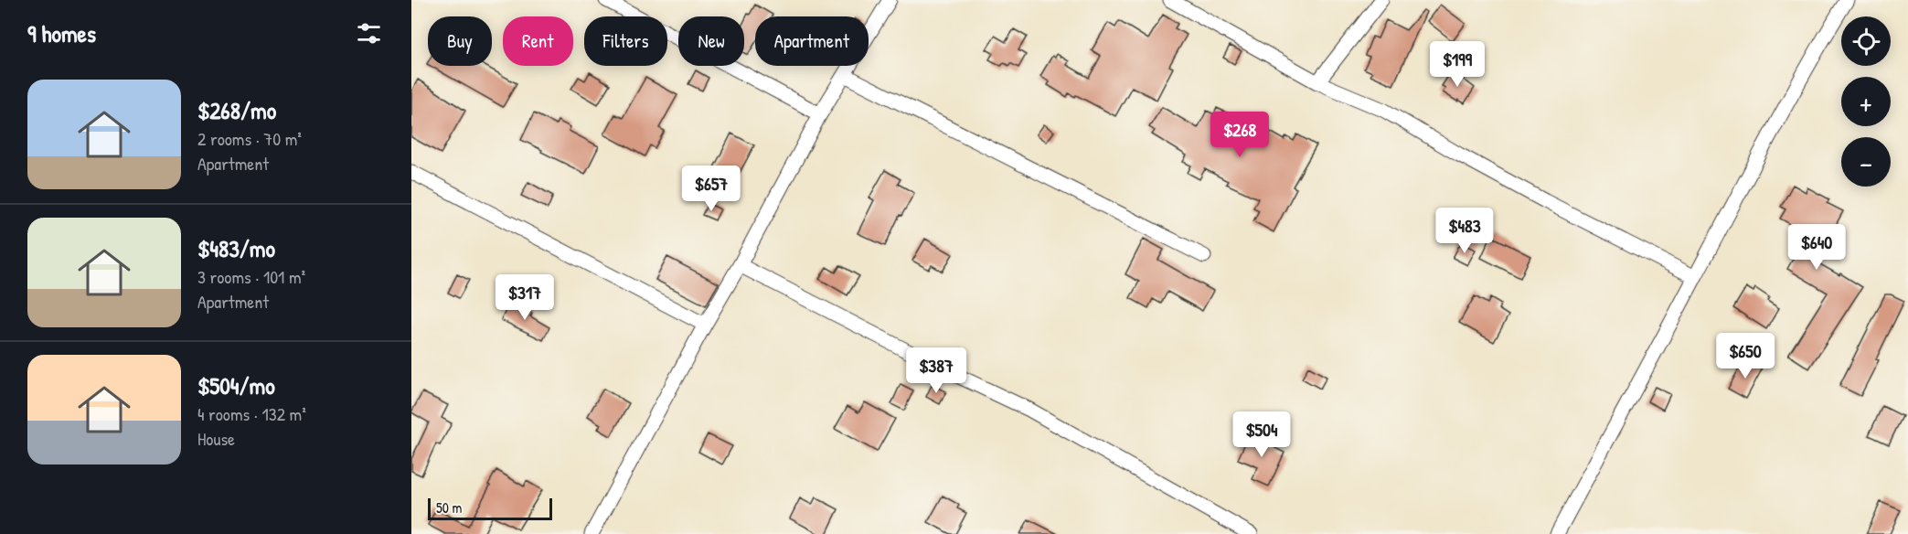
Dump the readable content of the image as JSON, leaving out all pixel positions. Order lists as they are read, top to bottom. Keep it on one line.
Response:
{"scale_bar":"50 m","page":{"heading":"9 homes","map_buttons":["+","−"],"chip":["Buy","Rent","Filters","New","Apartment"],"price":["$199","$268","$657","$483","$640","$317","$650","$387","$504"],"list":[{"name":"$268/mo","note":"2 rooms · 70 m² · Apartment"},{"name":"$483/mo","note":"3 rooms · 101 m² · Apartment"},{"name":"$504/mo","note":"4 rooms · 132 m² · House"}],"scale":"50 m"}}
